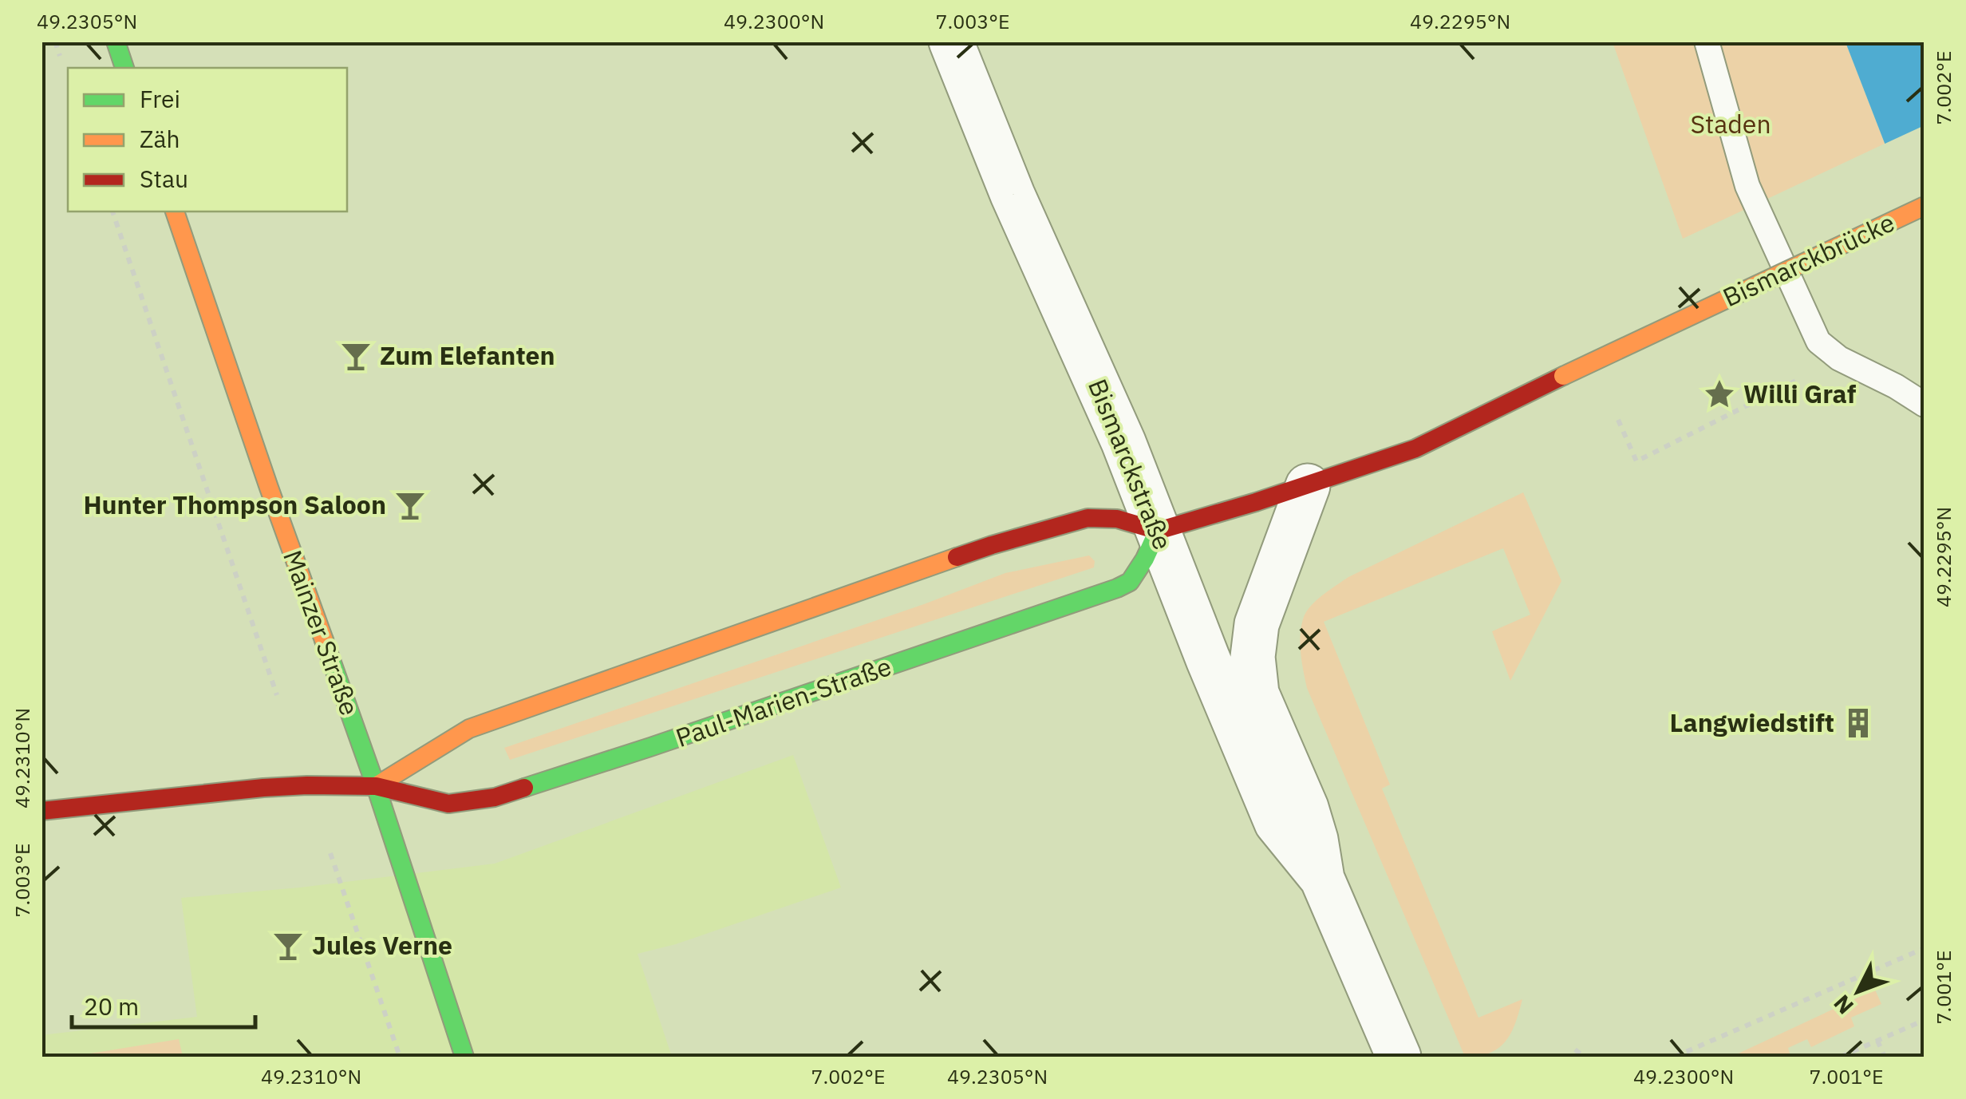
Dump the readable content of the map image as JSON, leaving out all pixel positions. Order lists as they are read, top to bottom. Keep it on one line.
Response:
{"streets":{"main road":["Bismarckbrücke","Mainzer Straße","Paul-Marien-Straße"],"street":["Bismarckstraße"]},"crossings":[["Bismarckbrücke","Bismarckstraße"],["Bismarckstraße","Paul-Marien-Straße"],["Mainzer Straße","Paul-Marien-Straße"]],"parks":["Staden"],"places":{"bar":["Zum Elefanten","Hunter Thompson Saloon","Jules Verne"],"place":["Willi Graf"],"building":["Langwiedstift"]},"legend":["Frei","Zäh","Stau"],"scale_bar":"20 m","north":"bottom left","coordinates":["49.2305°N","49.2300°N","7.003°E","49.2295°N","7.002°E","49.2310°N","7.001°E"]}
